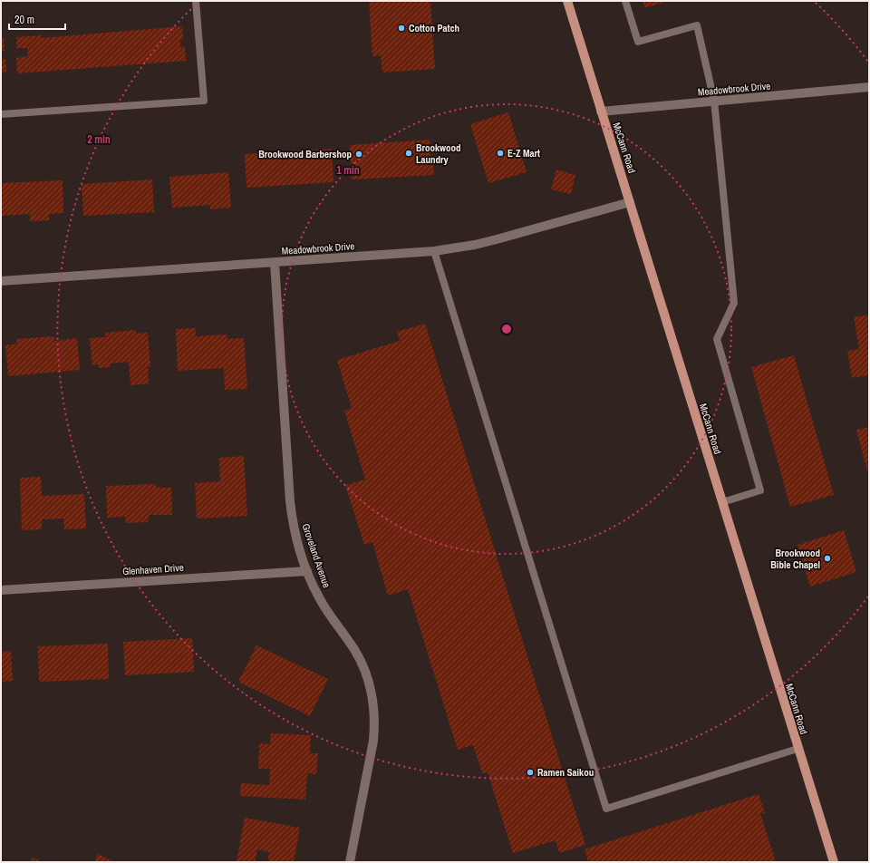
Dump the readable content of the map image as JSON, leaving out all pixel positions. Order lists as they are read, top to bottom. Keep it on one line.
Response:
{"streets":{"main road":["McCann Road"],"street":["Meadowbrook Drive","Groveland Avenue","Glenhaven Drive"]},"crossings":[["Meadowbrook Drive","McCann Road"],["Meadowbrook Drive","Groveland Avenue"],["Groveland Avenue","Glenhaven Drive"]],"places":["Cotton Patch","Brookwood Laundry","E-Z Mart","Brookwood Barbershop","Brookwood Bible Chapel","Ramen Saikou"],"scale_bar":"20 m","rings":["2 min","1 min"]}
